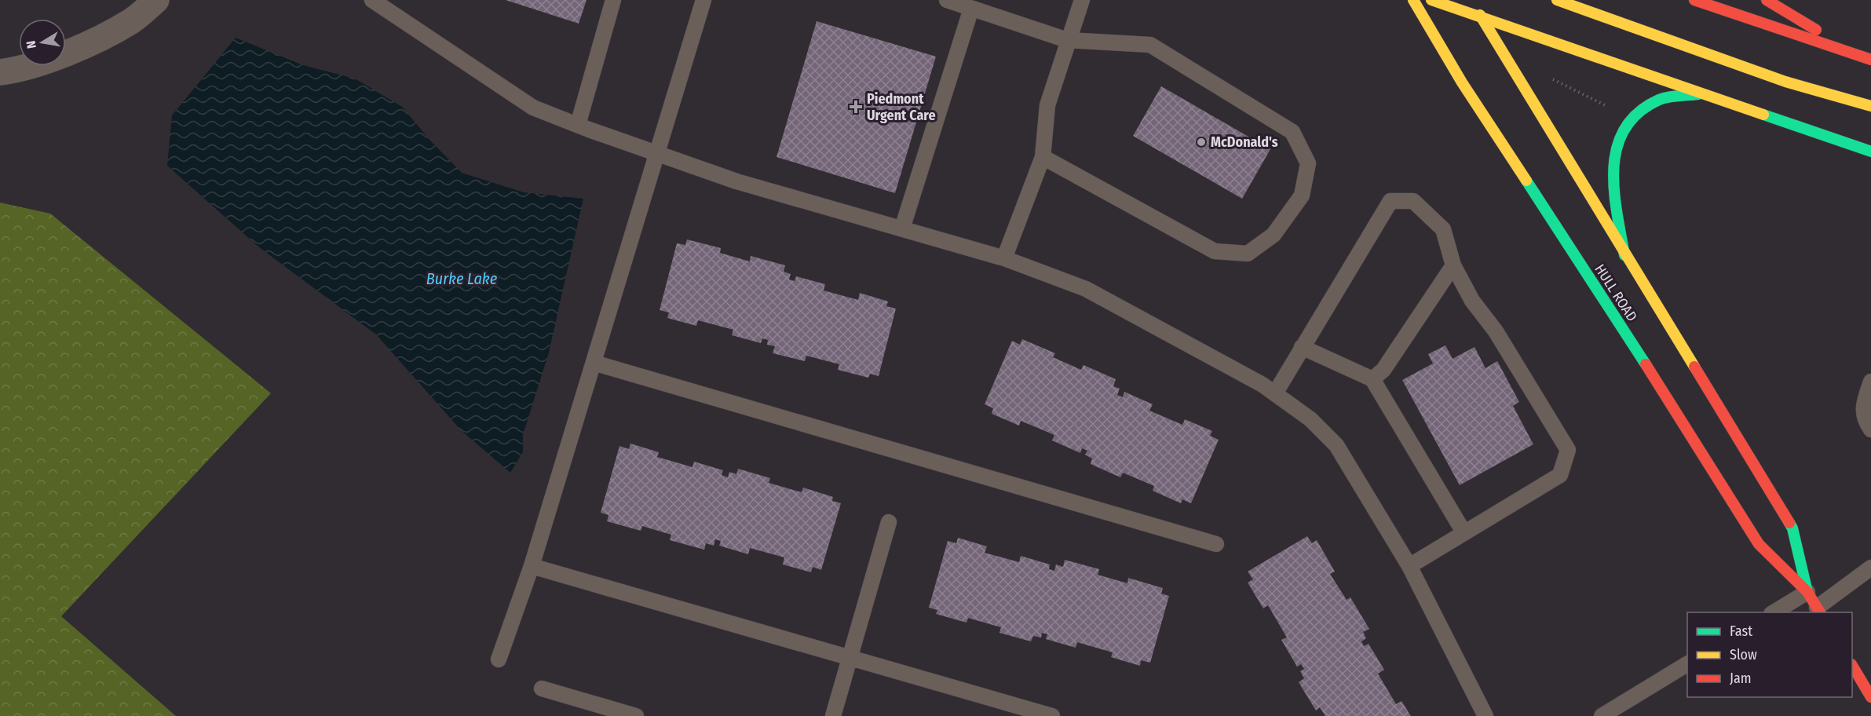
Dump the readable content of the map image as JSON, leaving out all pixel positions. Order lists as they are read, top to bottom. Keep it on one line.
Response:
{"streets":{"main road":["HULL ROAD"]},"water":["Burke Lake"],"places":{"health":["Piedmont Urgent Care"],"other":["McDonald's"]},"legend":["Fast","Slow","Jam"],"north":"left"}
